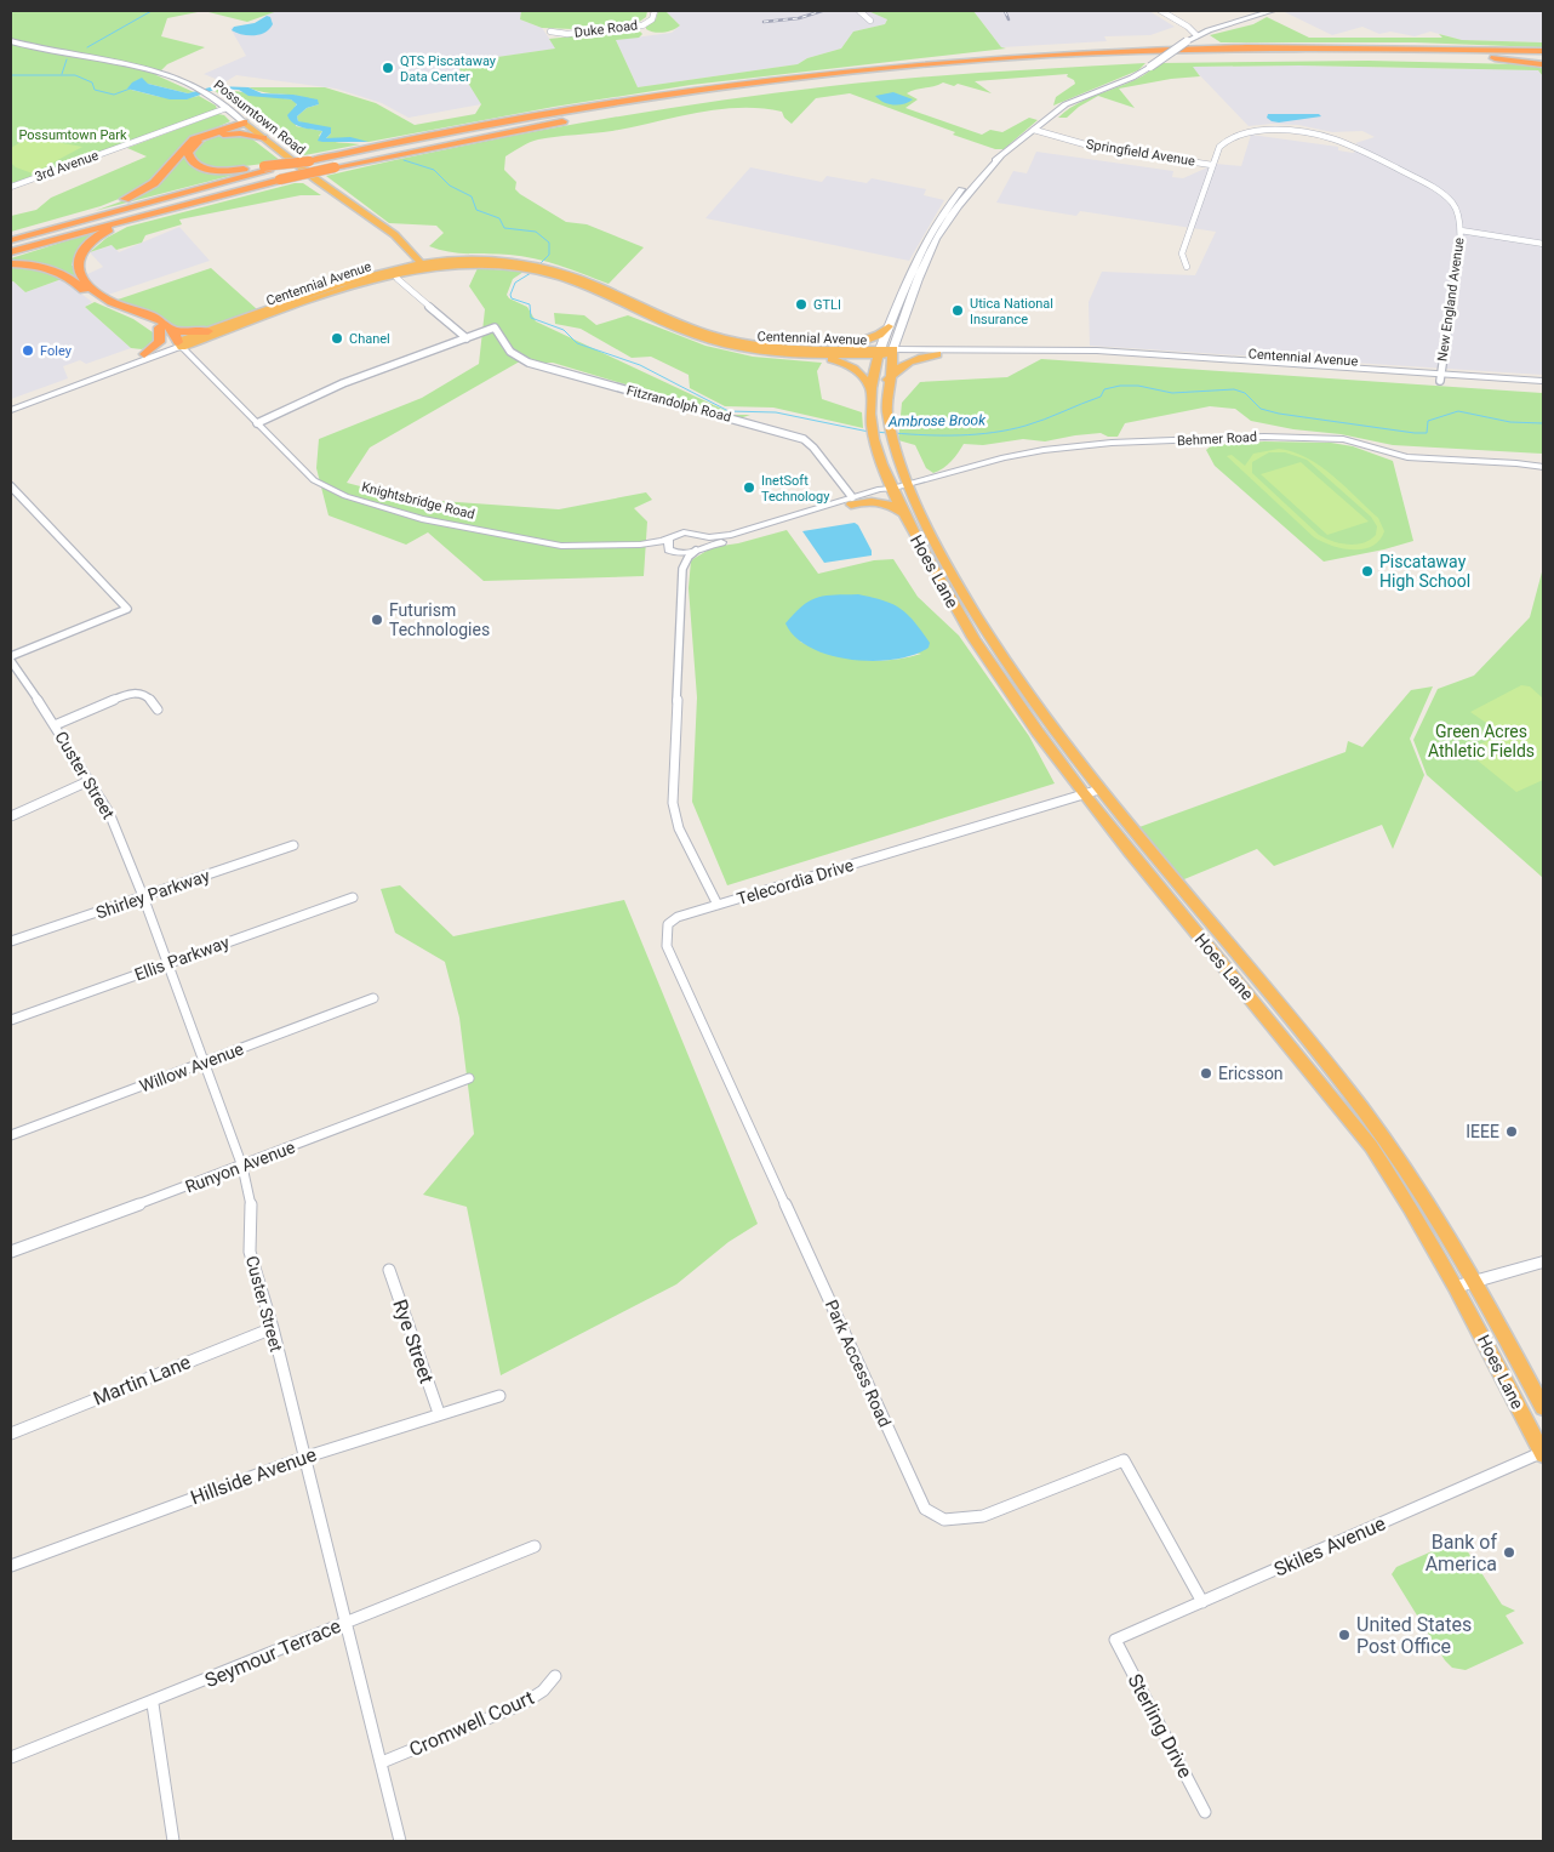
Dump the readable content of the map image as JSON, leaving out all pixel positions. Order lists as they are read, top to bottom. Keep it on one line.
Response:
{"streets":{"highway":["Possumtown Road","Centennial Avenue","Hoes Lane"],"street":["Duke Road","Springfield Avenue","3rd Avenue","New England Avenue","Fitzrandolph Road","Behmer Road","Knightsbridge Road","Custer Street","Telecordia Drive","Shirley Parkway","Ellis Parkway","Willow Avenue","Runyon Avenue","Rye Street","Park Access Road","Martin Lane","Hillside Avenue","Skiles Avenue","Seymour Terrace","Cromwell Court","Sterling Drive"]},"crossings":[["Possumtown Road","3rd Avenue"],["Possumtown Road","Centennial Avenue"],["Springfield Avenue","New England Avenue"],["Centennial Avenue","New England Avenue"],["Centennial Avenue","Knightsbridge Road"],["Centennial Avenue","Hoes Lane"],["Behmer Road","Hoes Lane"],["Hoes Lane","Telecordia Drive"],["Hoes Lane","Skiles Avenue"],["Custer Street","Shirley Parkway"],["Custer Street","Ellis Parkway"],["Custer Street","Willow Avenue"],["Custer Street","Runyon Avenue"],["Custer Street","Martin Lane"],["Custer Street","Hillside Avenue"],["Custer Street","Seymour Terrace"],["Custer Street","Cromwell Court"],["Telecordia Drive","Park Access Road"],["Rye Street","Hillside Avenue"],["Park Access Road","Skiles Avenue"],["Skiles Avenue","Sterling Drive"]],"water":["Ambrose Brook"],"parks":["Possumtown Park","Green Acres Athletic Fields"],"places":["QTS Piscataway Data Center","GTLI","Utica National Insurance","Chanel","Foley","InetSoft Technology","Piscataway High School","Futurism Technologies","Ericsson","IEEE","Bank of America","United States Post Office"]}
